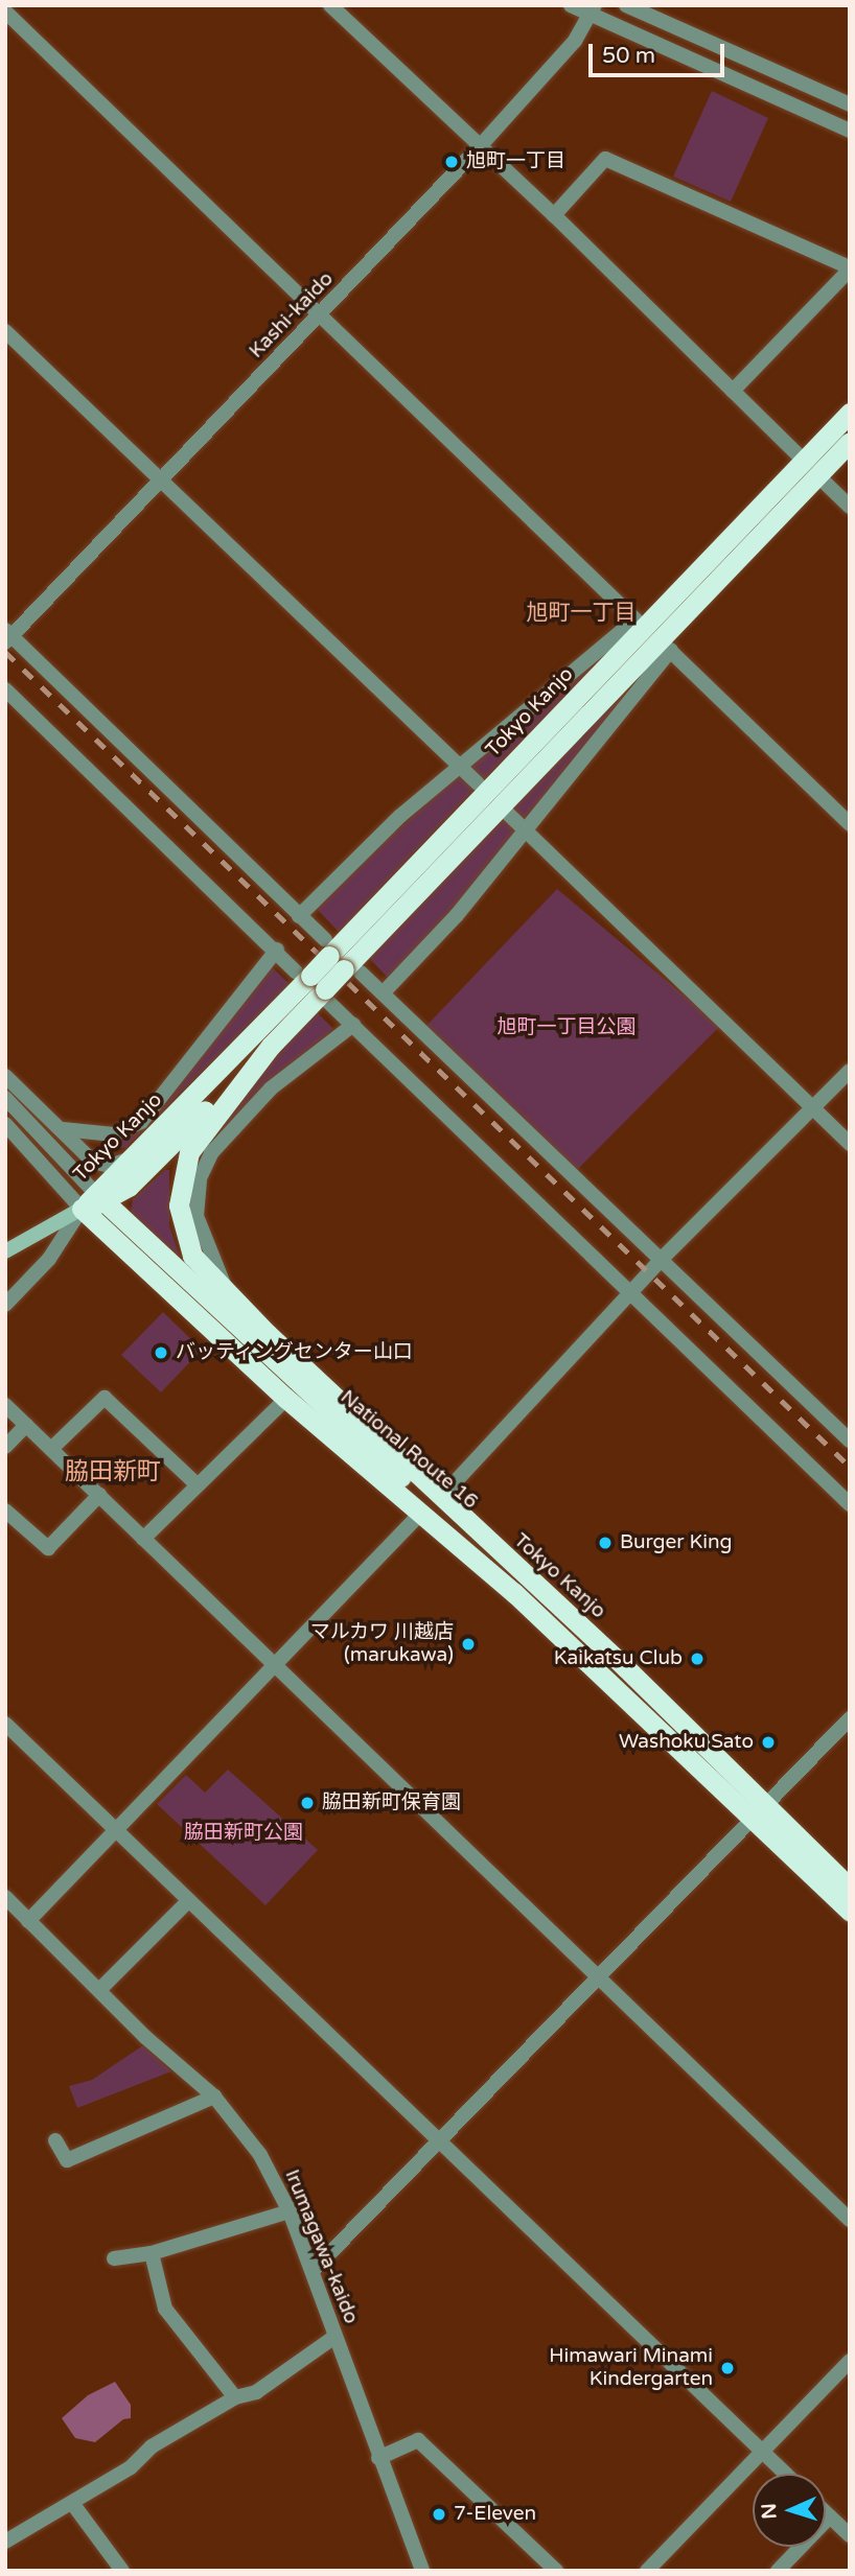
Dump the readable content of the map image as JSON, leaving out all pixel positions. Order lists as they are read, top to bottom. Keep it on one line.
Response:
{"streets":{"highway":["Tokyo Kanjo","National Route 16"],"street":["Kashi-kaido","Irumagawa-kaido"]},"crossings":[["Tokyo Kanjo","National Route 16"]],"districts":["旭町一丁目","脇田新町"],"parks":["旭町一丁目公園","脇田新町公園"],"places":["旭町一丁目","バッティングセンター山口","Burger King","マルカワ 川越店 (marukawa)","Kaikatsu Club","Washoku Sato","脇田新町保育園","Himawari Minami Kindergarten","7-Eleven"],"scale_bar":"50 m","north":"left"}
